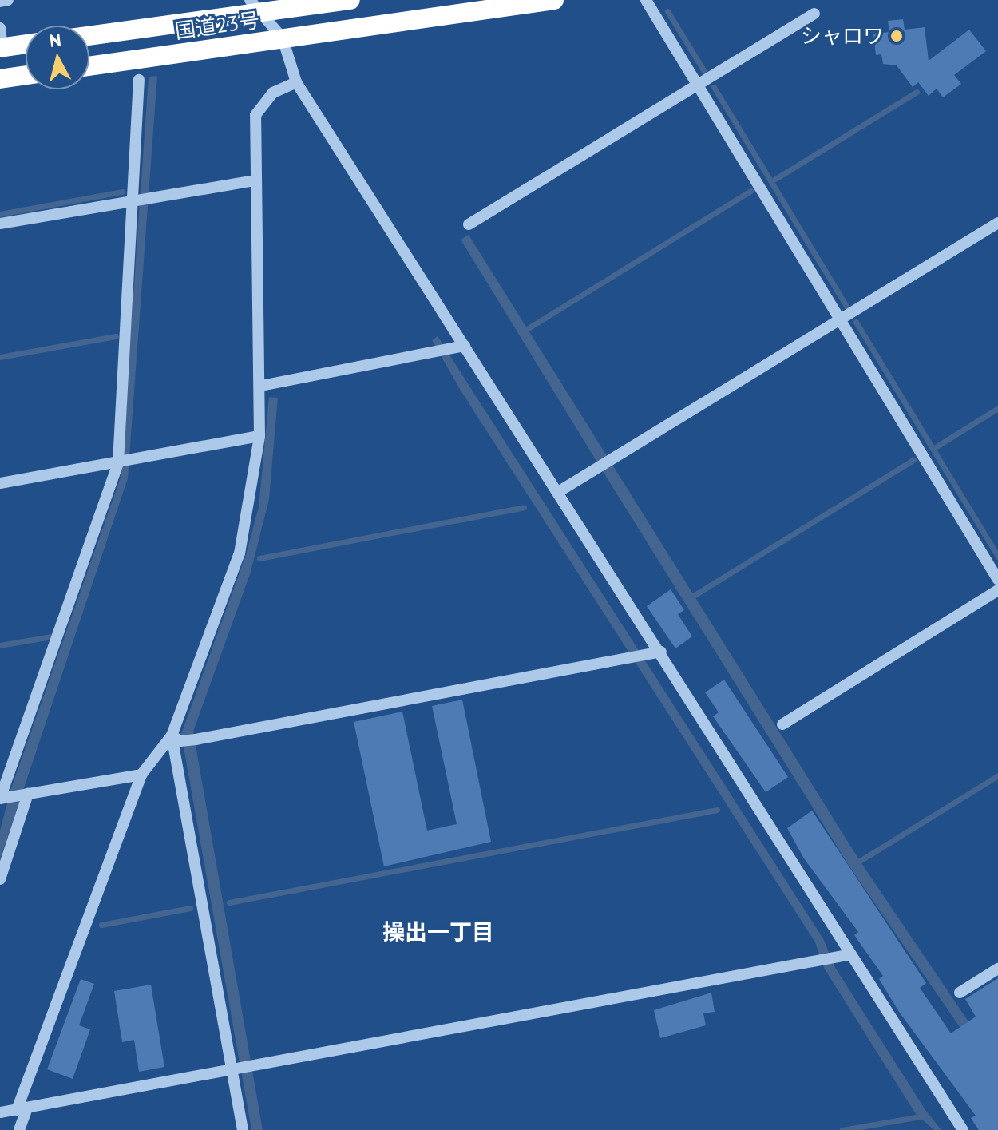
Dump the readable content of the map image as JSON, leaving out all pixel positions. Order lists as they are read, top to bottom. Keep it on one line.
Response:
{"streets":{"highway":["国道23号"]},"districts":["操出一丁目"],"places":["シャロワ"],"north":"top"}
